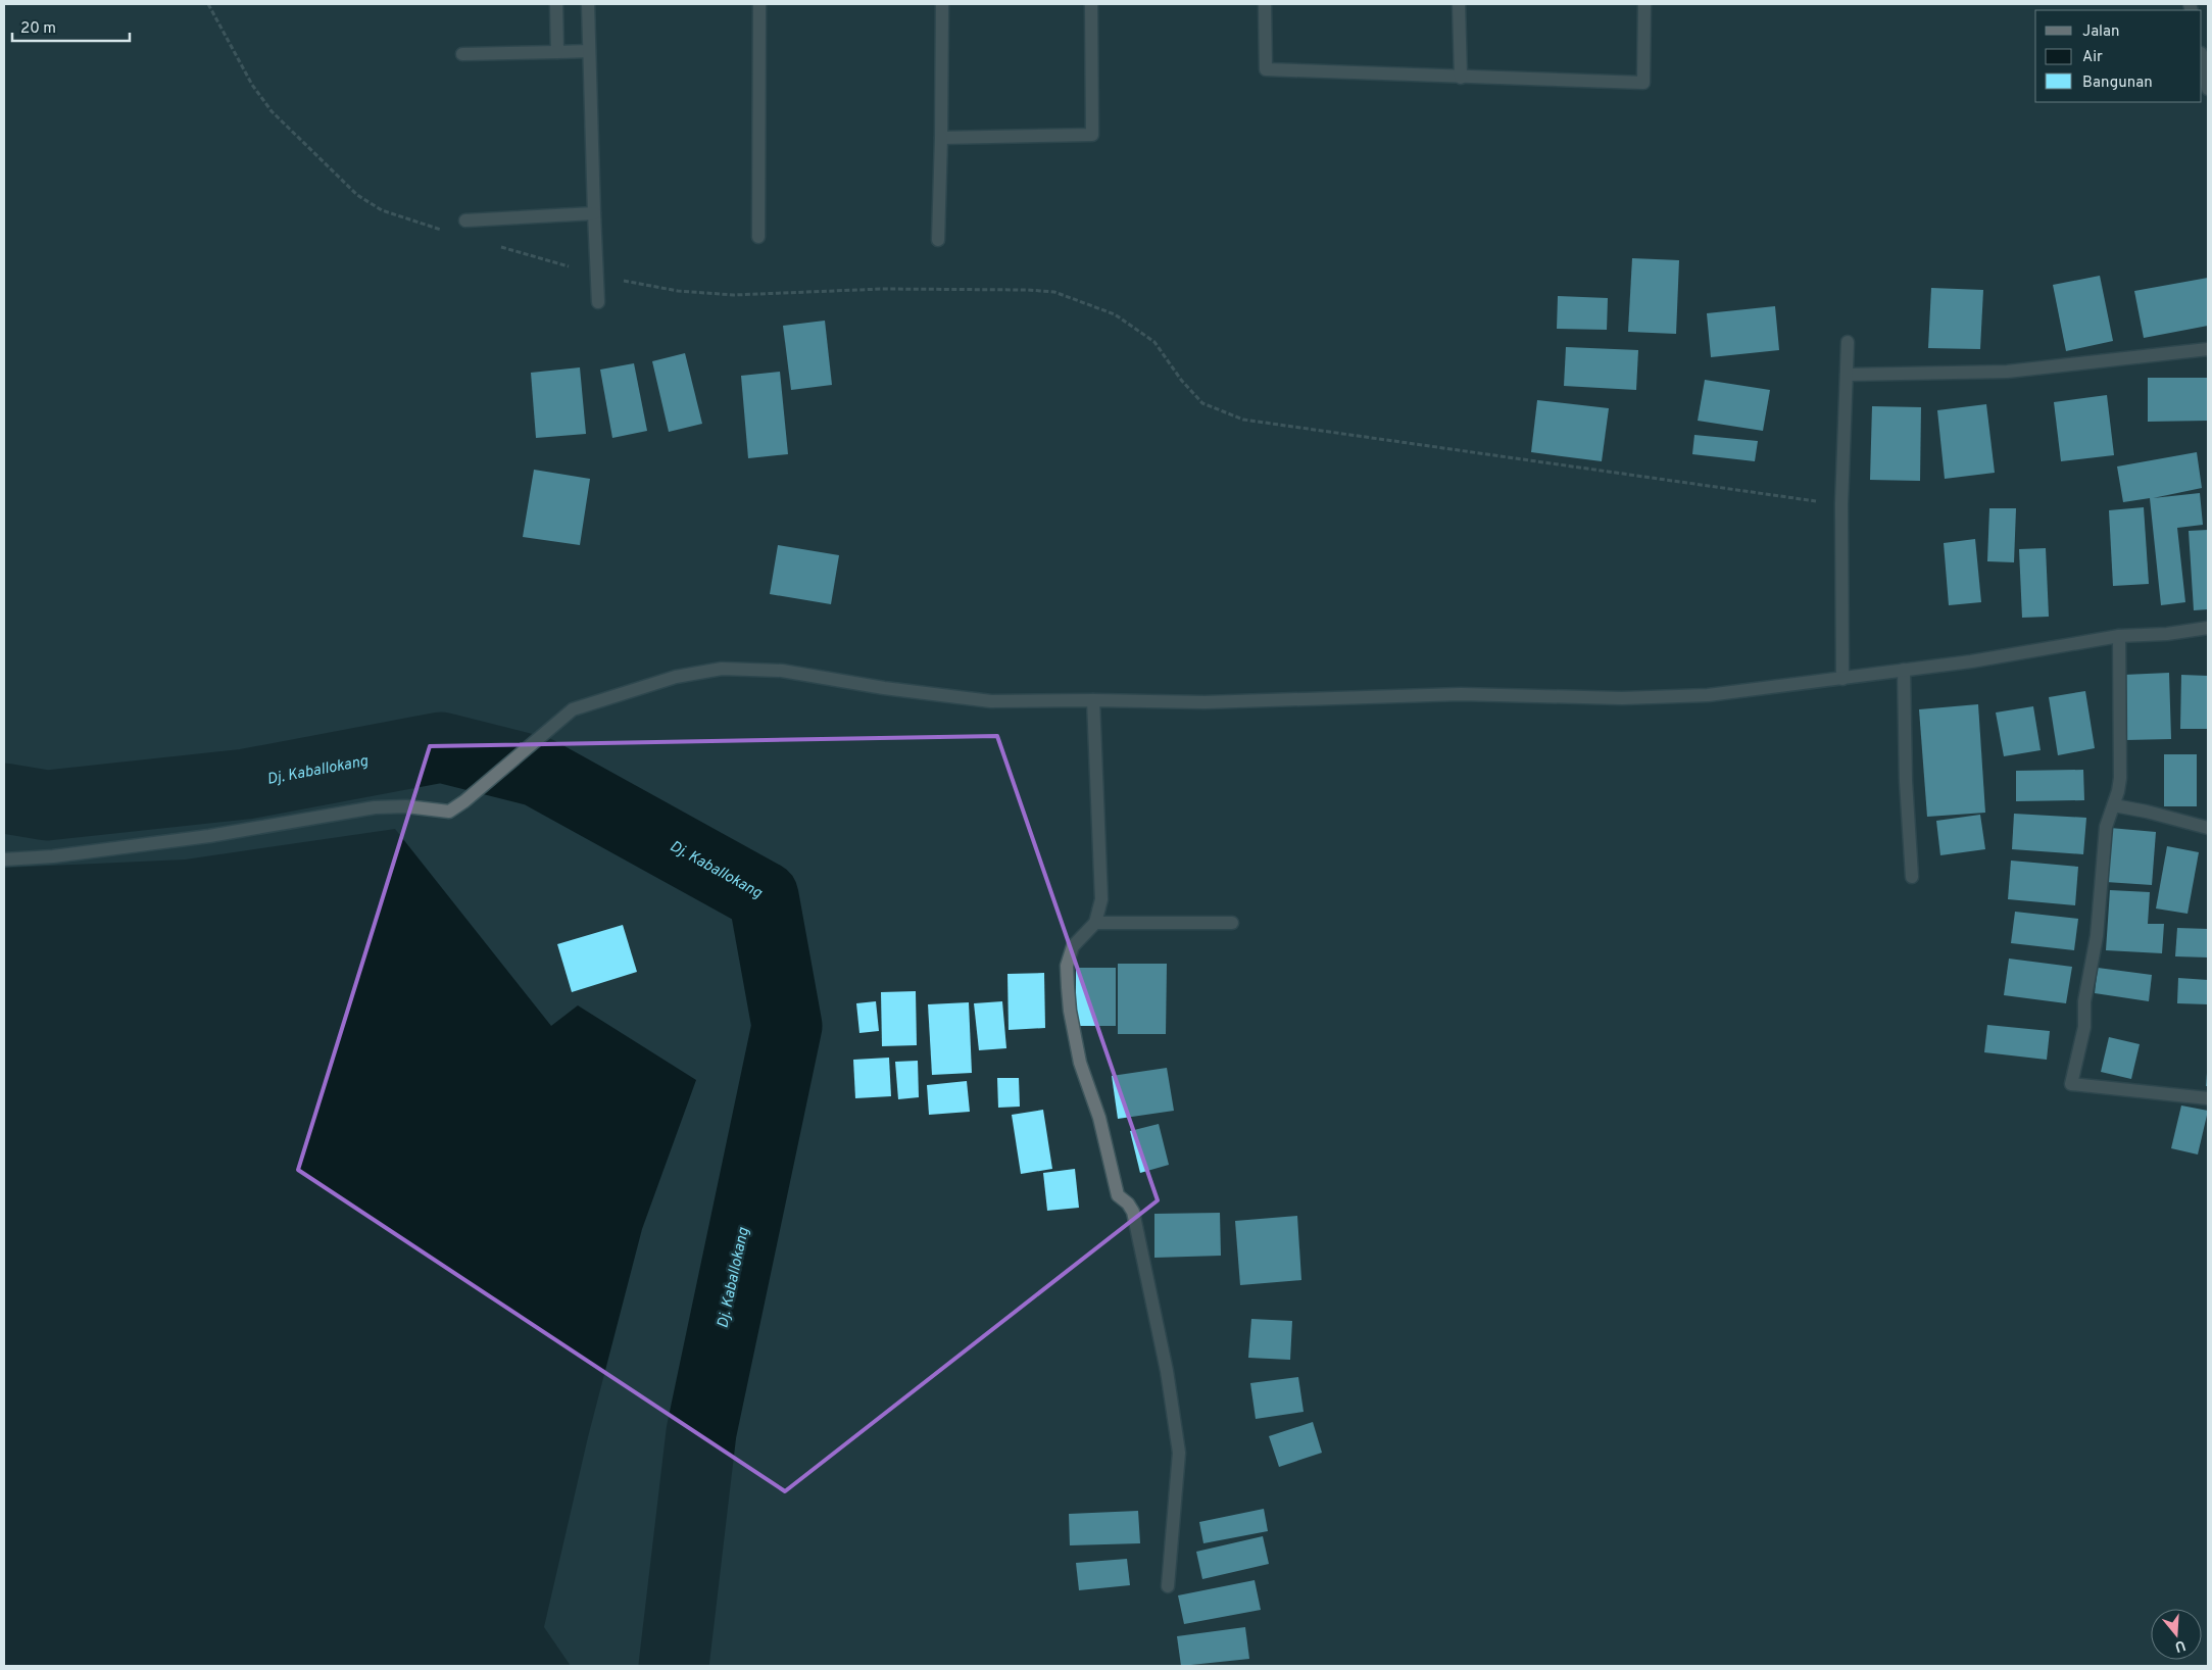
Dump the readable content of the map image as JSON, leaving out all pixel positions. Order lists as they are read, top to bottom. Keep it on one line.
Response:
{"water":["Dj. Kaballokang"],"legend":["Jalan","Air","Bangunan"],"scale_bar":"20 m","north":"bottom"}
